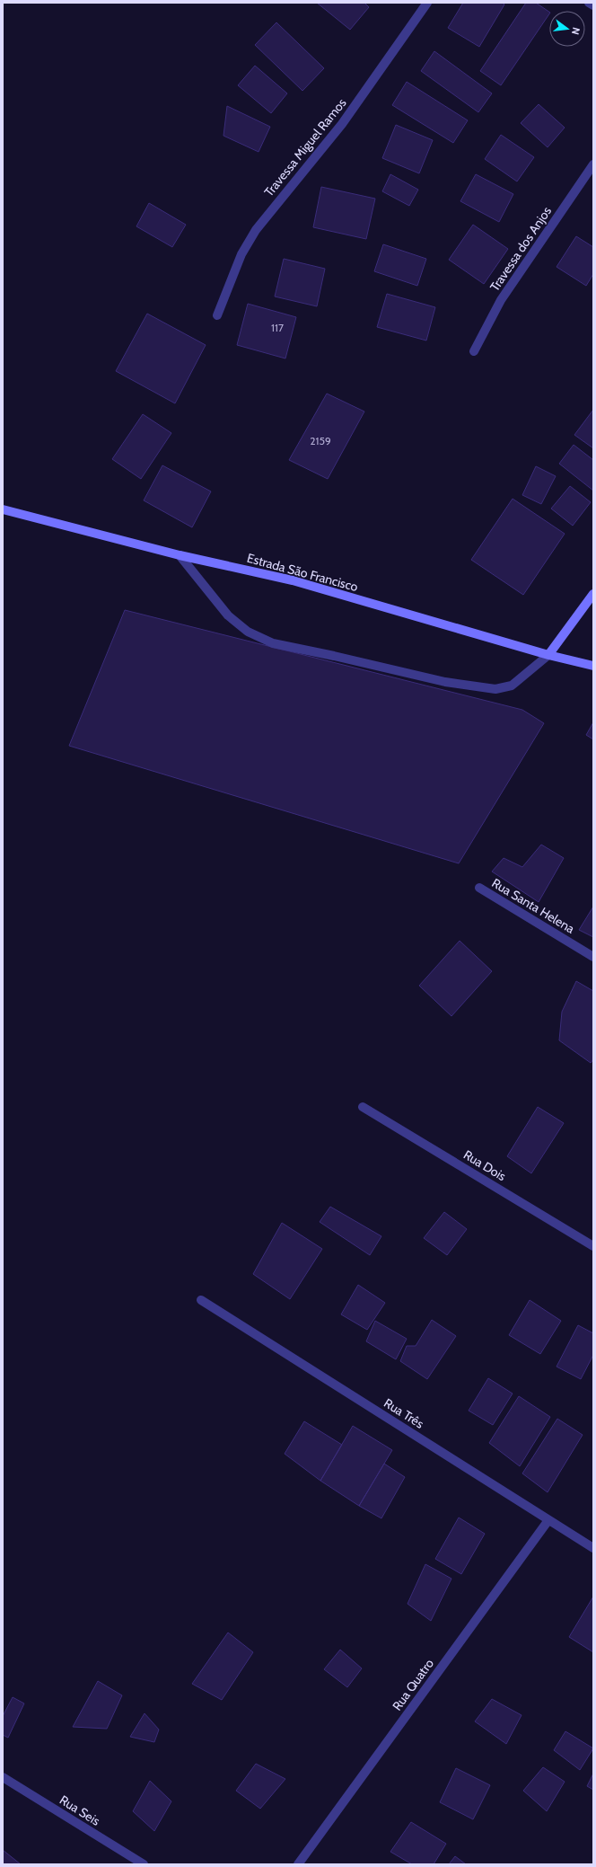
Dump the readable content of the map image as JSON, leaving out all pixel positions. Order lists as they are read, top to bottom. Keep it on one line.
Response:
{"streets":{"street":["Travessa Miguel Ramos","Travessa dos Anjos","Estrada São Francisco","Rua Santa Helena","Rua Dois","Rua Três","Rua Quatro","Rua Seis"]},"crossings":[["Rua Três","Rua Quatro"]],"house_numbers":["117","2159"],"north":"right"}
